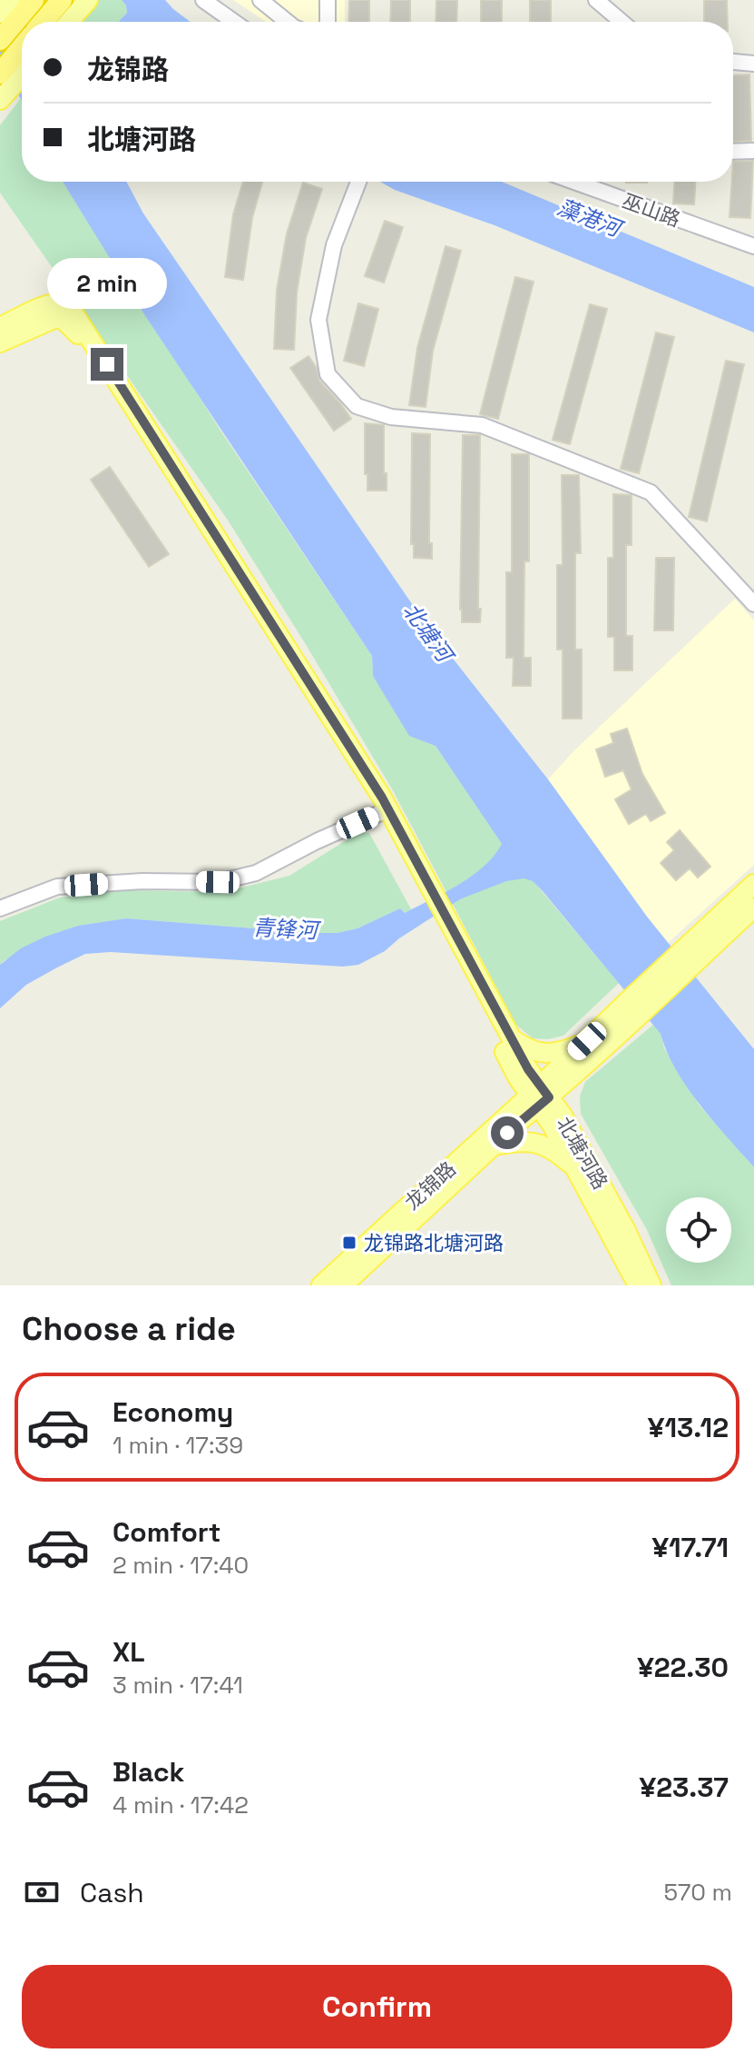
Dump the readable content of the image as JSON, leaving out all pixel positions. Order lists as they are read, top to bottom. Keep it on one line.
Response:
{"streets":{"main road":["北塘河路","龙锦路"],"street":["巫山路"]},"crossings":[["北塘河路","龙锦路"]],"water":["藻港河","北塘河","青锋河"],"places":{"transit":["龙锦路北塘河路"]},"page":{"banner":["龙锦路","北塘河路"],"bubble":"2 min","heading":"Choose a ride","list":[{"name":"Economy","note":"1 min · 17:39","value":"¥13.12"},{"name":"Comfort","note":"2 min · 17:40","value":"¥17.71"},{"name":"XL","note":"3 min · 17:41","value":"¥22.30"},{"name":"Black","note":"4 min · 17:42","value":"¥23.37"}],"pay":["Cash","570 m"],"buttons":"Confirm"}}
